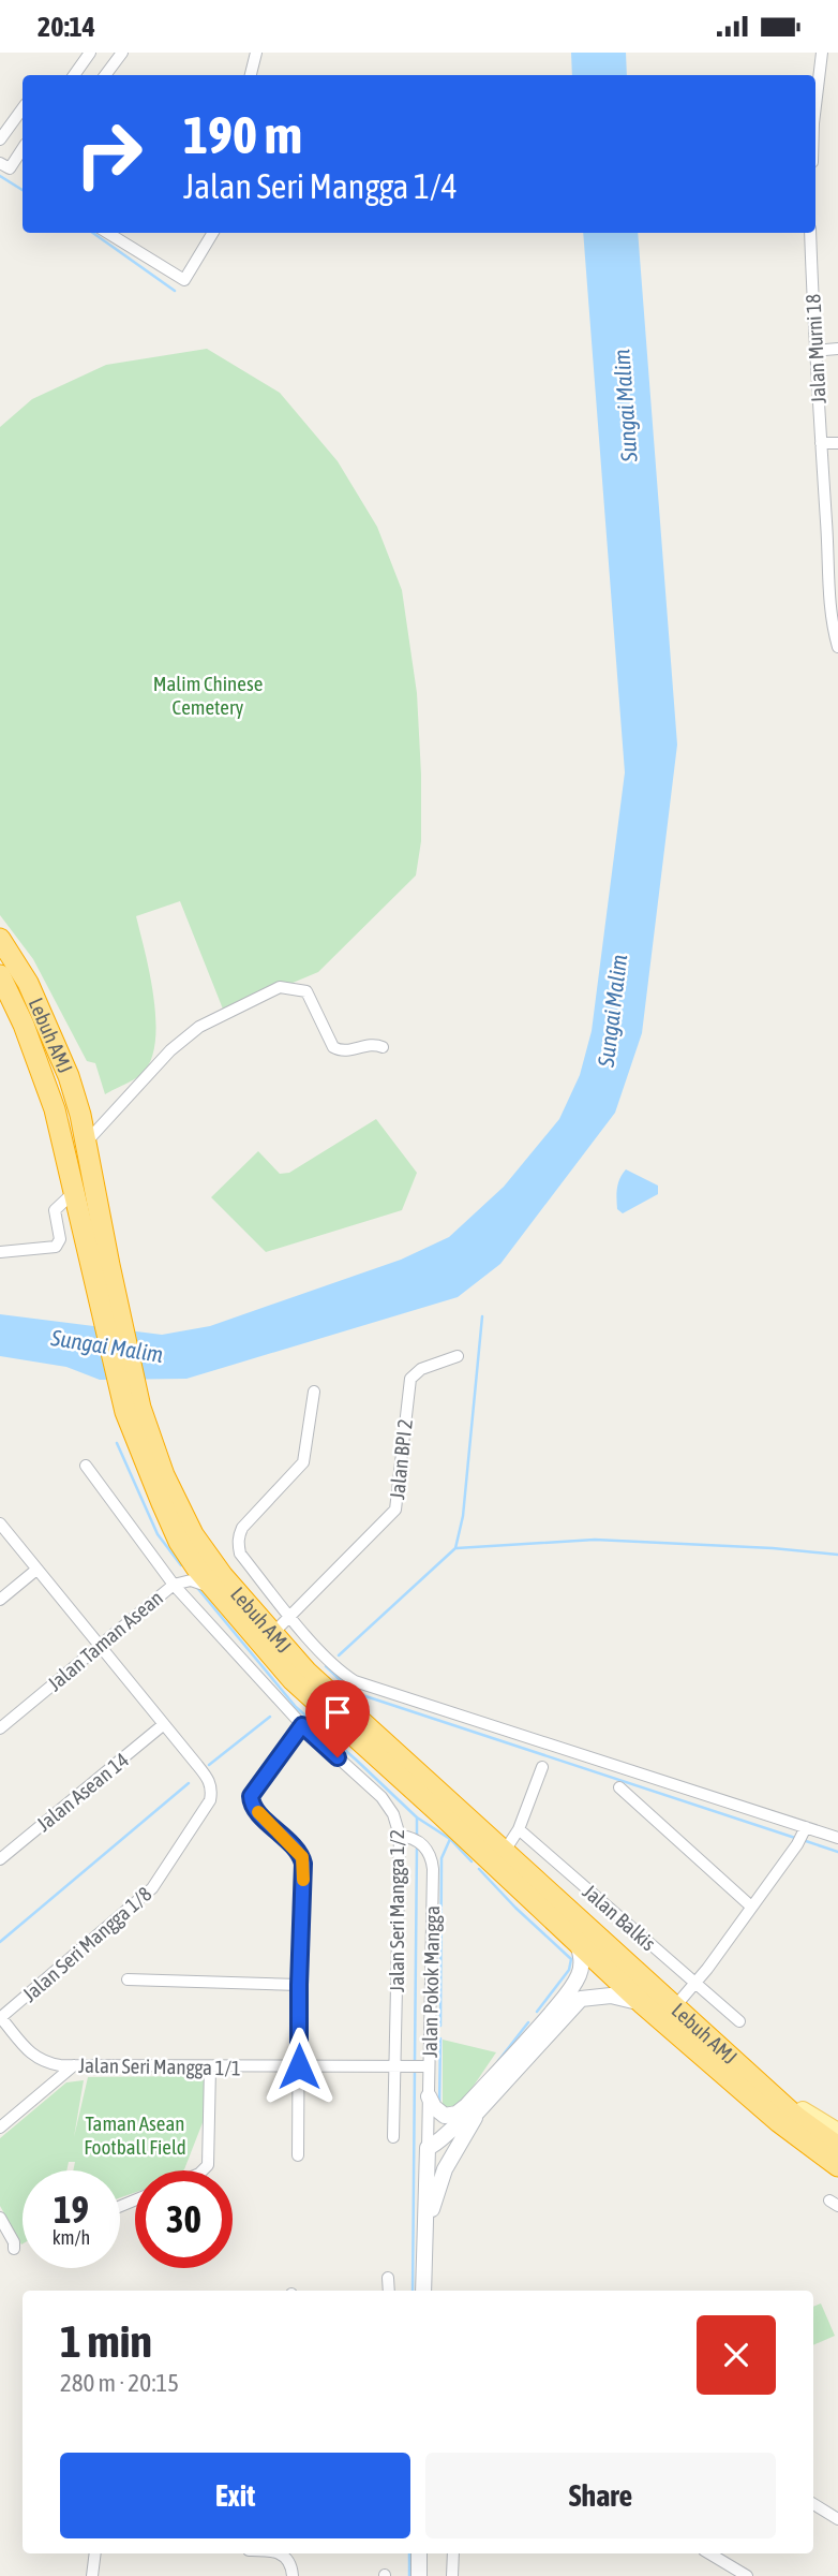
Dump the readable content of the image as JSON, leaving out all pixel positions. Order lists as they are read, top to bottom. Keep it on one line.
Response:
{"streets":{"highway":["Lebuh AMJ"],"street":["Jalan Murni 18","Jalan BPI 2","Jalan Taman Asean","Jalan Asean 14","Jalan Seri Mangga 1/2","Jalan Balkis","Jalan Seri Mangga 1/8","Jalan Pokok Mangga","Jalan Seri Mangga 1/1"]},"crossings":[["Lebuh AMJ","Jalan BPI 2"],["Lebuh AMJ","Jalan Taman Asean"],["Jalan Taman Asean","Jalan Seri Mangga 1/2"],["Jalan Asean 14","Jalan Seri Mangga 1/8"],["Jalan Seri Mangga 1/2","Jalan Pokok Mangga"],["Jalan Seri Mangga 1/2","Jalan Seri Mangga 1/1"],["Jalan Seri Mangga 1/8","Jalan Seri Mangga 1/1"],["Jalan Pokok Mangga","Jalan Seri Mangga 1/1"]],"water":["Sungai Malim"],"parks":["Malim Chinese Cemetery","Taman Asean Football Field"],"page":{"status":"20:14","turn":["190 m","Jalan Seri Mangga 1/4"],"speed":"19 km/h","limit":"30","heading":["1 min","280 m · 20:15"],"buttons":["Exit","Share"]}}
